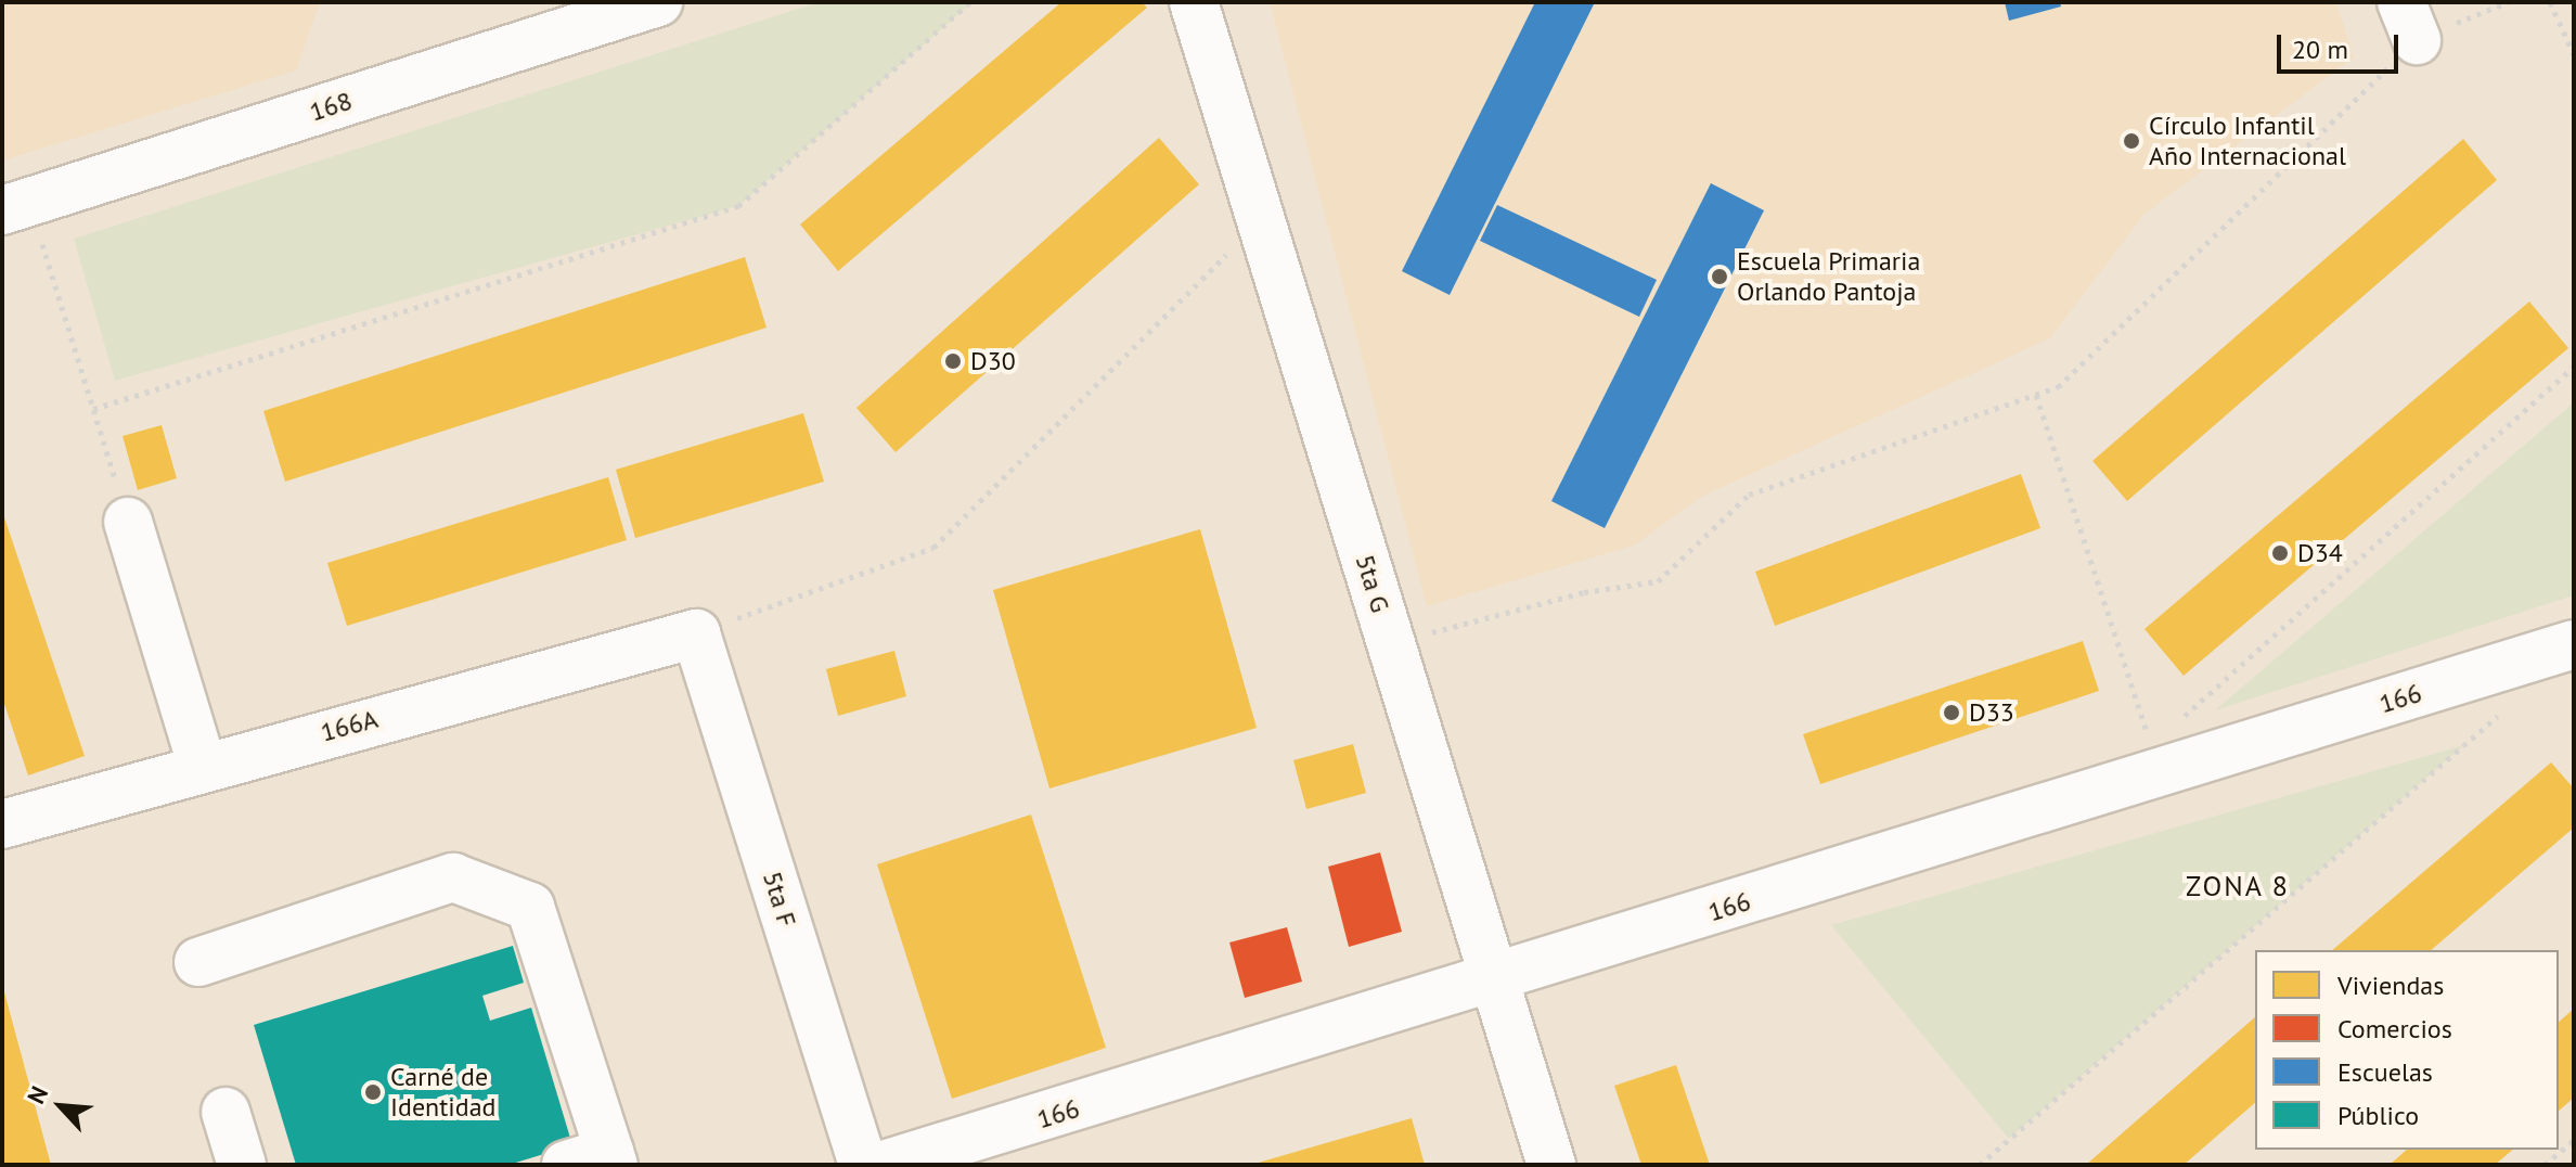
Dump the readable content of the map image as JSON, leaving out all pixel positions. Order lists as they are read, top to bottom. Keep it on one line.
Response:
{"streets":{"street":["168","5ta G","166","166A","5ta F"]},"crossings":[["5ta G","166"],["166A","5ta F"]],"districts":["ZONA 8"],"places":["Círculo Infantil Año Internacional","Escuela Primaria Orlando Pantoja","D30","D34","D33","Carné de Identidad"],"legend":["Viviendas","Comercios","Escuelas","Público"],"scale_bar":"20 m","north":"top left"}
